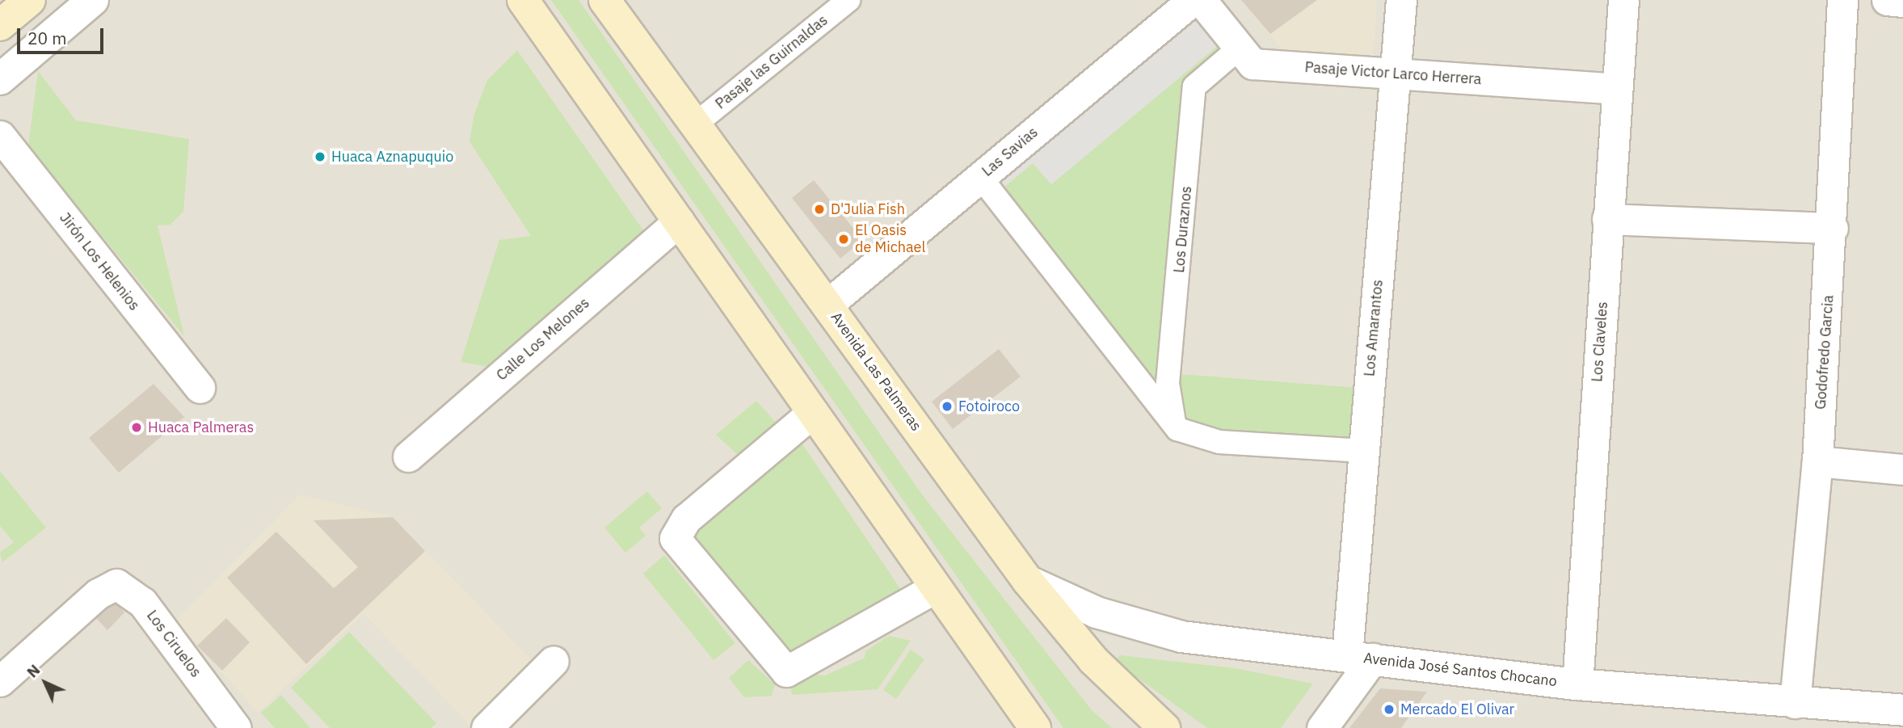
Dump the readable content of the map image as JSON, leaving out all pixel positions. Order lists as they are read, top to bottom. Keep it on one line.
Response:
{"streets":{"main road":["Avenida Las Palmeras"],"street":["Pasaje las Guirnaldas","Pasaje Victor Larco Herrera","Las Savias","Los Duraznos","Jirón Los Helenios","Los Amarantos","Calle Los Melones","Los Claveles","Godofredo Garcia","Los Ciruelos","Avenida José Santos Chocano"]},"crossings":[["Pasaje las Guirnaldas","Avenida Las Palmeras"],["Pasaje Victor Larco Herrera","Los Duraznos"],["Pasaje Victor Larco Herrera","Los Amarantos"],["Pasaje Victor Larco Herrera","Los Claveles"],["Las Savias","Avenida Las Palmeras"],["Los Amarantos","Avenida José Santos Chocano"],["Los Claveles","Avenida José Santos Chocano"],["Godofredo Garcia","Avenida José Santos Chocano"],["Avenida Las Palmeras","Avenida José Santos Chocano"]],"places":["Huaca Aznapuquio","D'Julia Fish","El Oasis de Michael","Fotoiroco","Huaca Palmeras","Mercado El Olivar"],"scale_bar":"20 m","north":"top left"}
